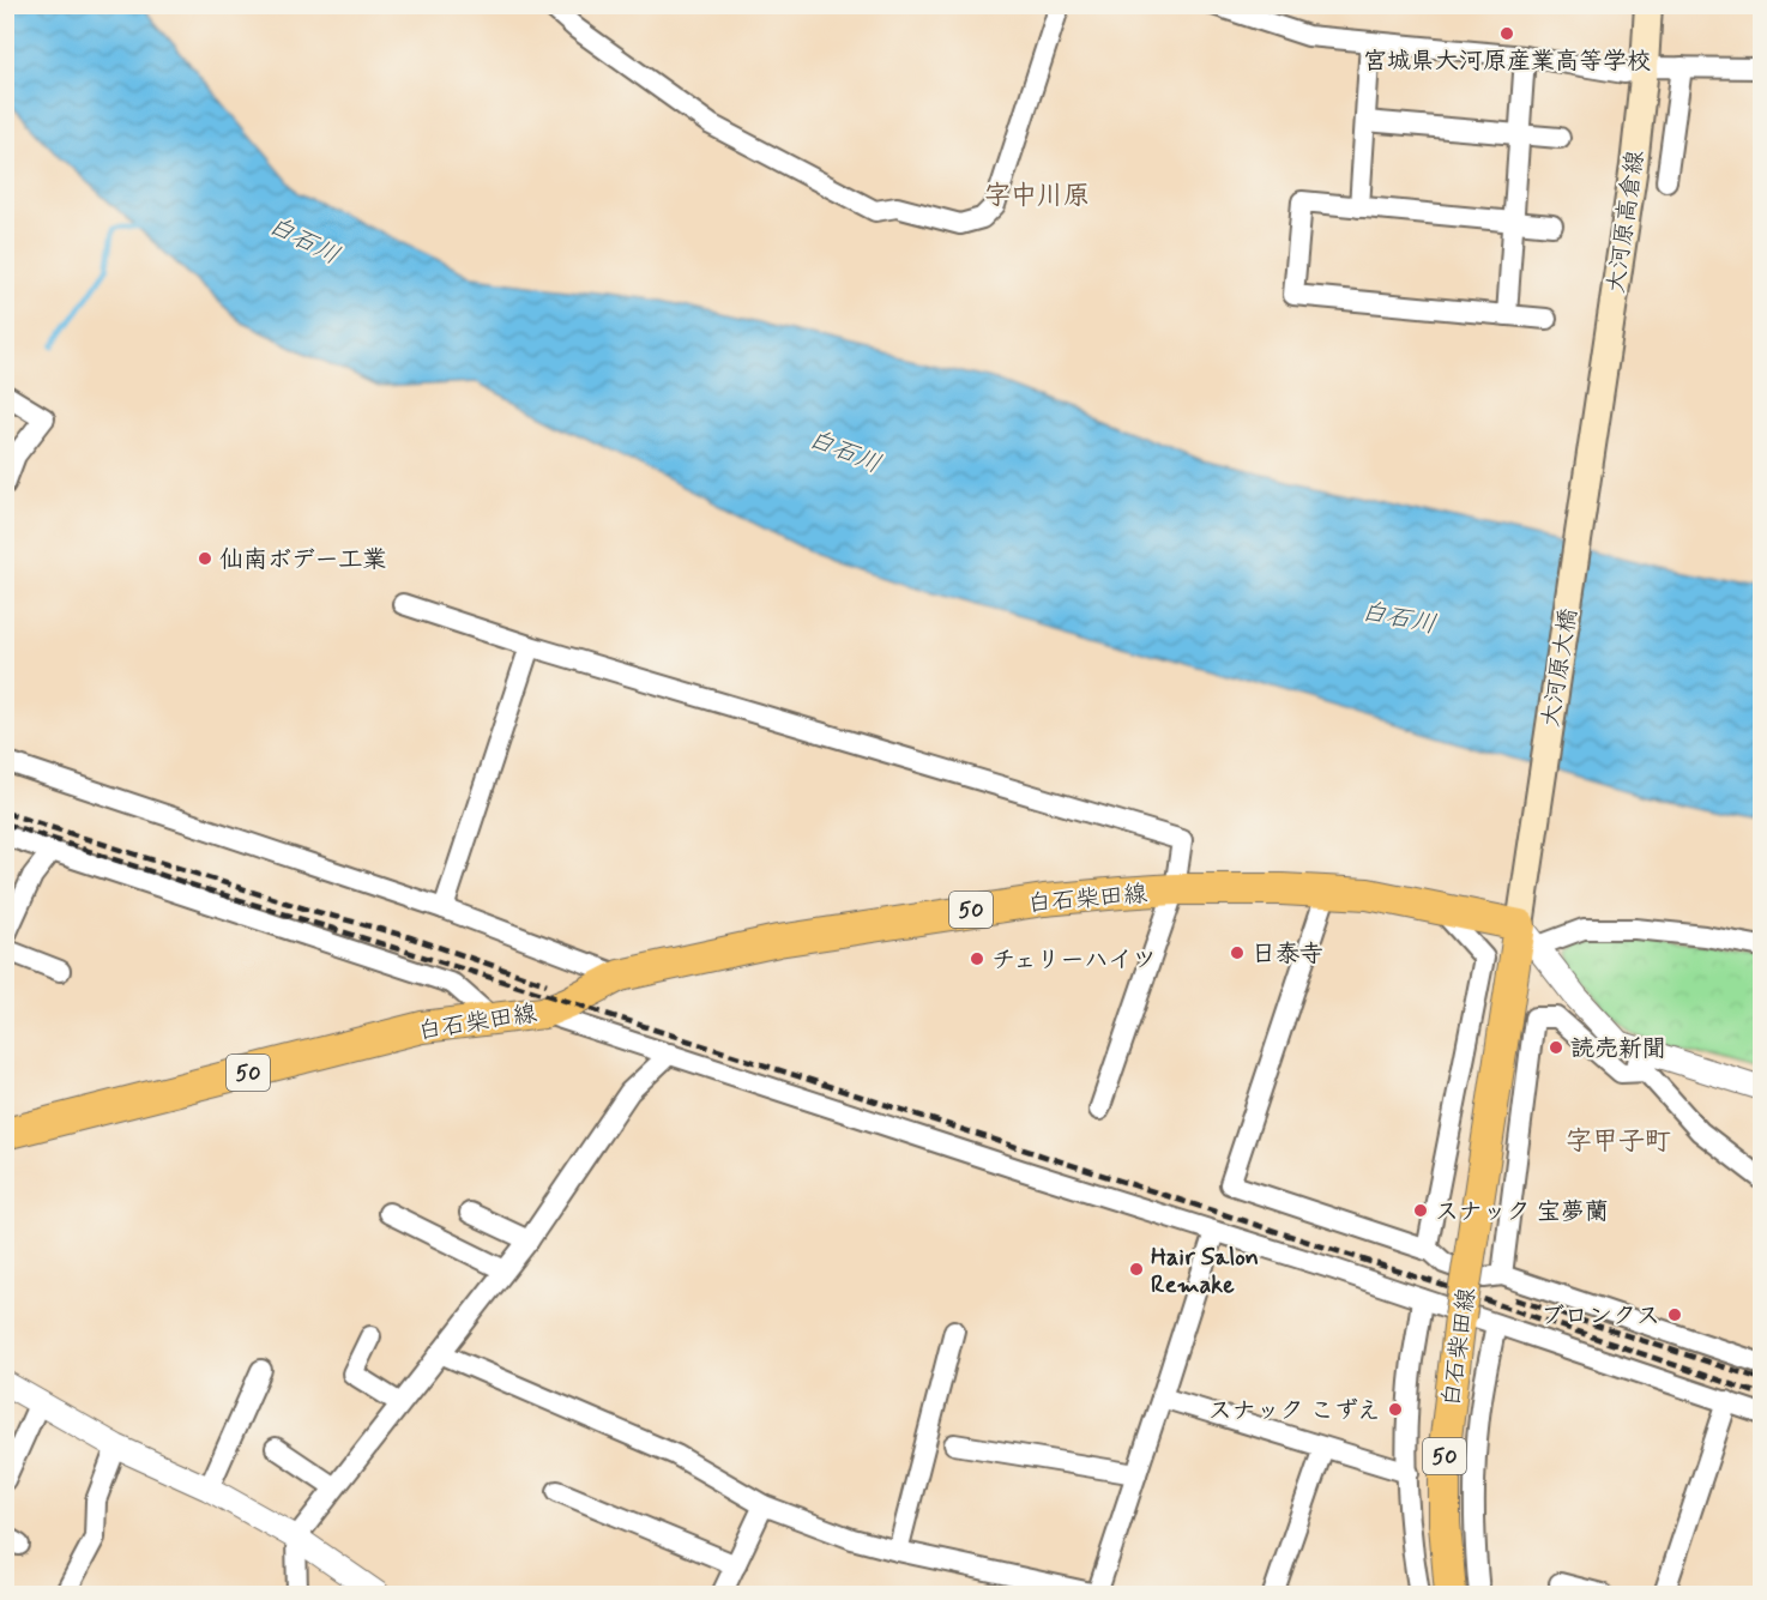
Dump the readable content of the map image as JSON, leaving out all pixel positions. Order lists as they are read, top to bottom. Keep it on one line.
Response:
{"streets":{"main road":["大河原高倉線","大河原大橋","白石柴田線","50"]},"crossings":[["大河原高倉線","大河原大橋"],["大河原大橋","白石柴田線"]],"districts":["字中川原","字甲子町"],"water":["白石川"],"places":["宮城県大河原産業高等学校","仙南ボデー工業","日泰寺","チェリーハイツ","読売新聞","スナック 宝夢蘭","Hair Salon Remake","ブロンクス","スナック こずえ"]}
